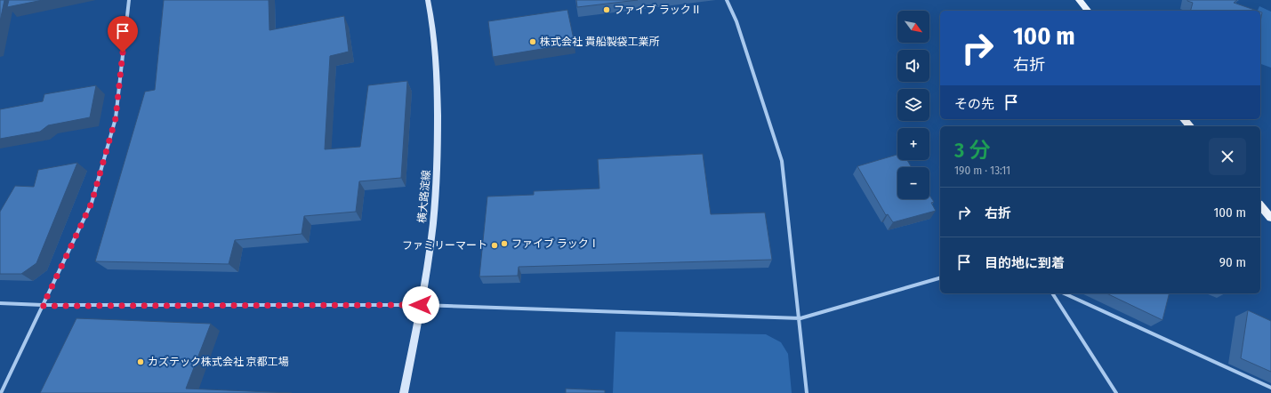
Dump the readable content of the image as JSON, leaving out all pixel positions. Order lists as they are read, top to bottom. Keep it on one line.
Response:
{"streets":{"street":["横大路淀線"]},"places":["ファイブ ラックⅡ","株式会社 貴船製袋工業所","ファイブ ラックⅠ","ファミリーマート","カズテック株式会社 京都工場"],"north":"bottom right","page":{"map_buttons":["+","−"],"turn":["100 m","右折"],"then":"その先","heading":["3 分","190 m · 13:11"],"list":[{"name":"右折","value":"100 m"},{"name":"目的地に到着","value":"90 m"}]}}
